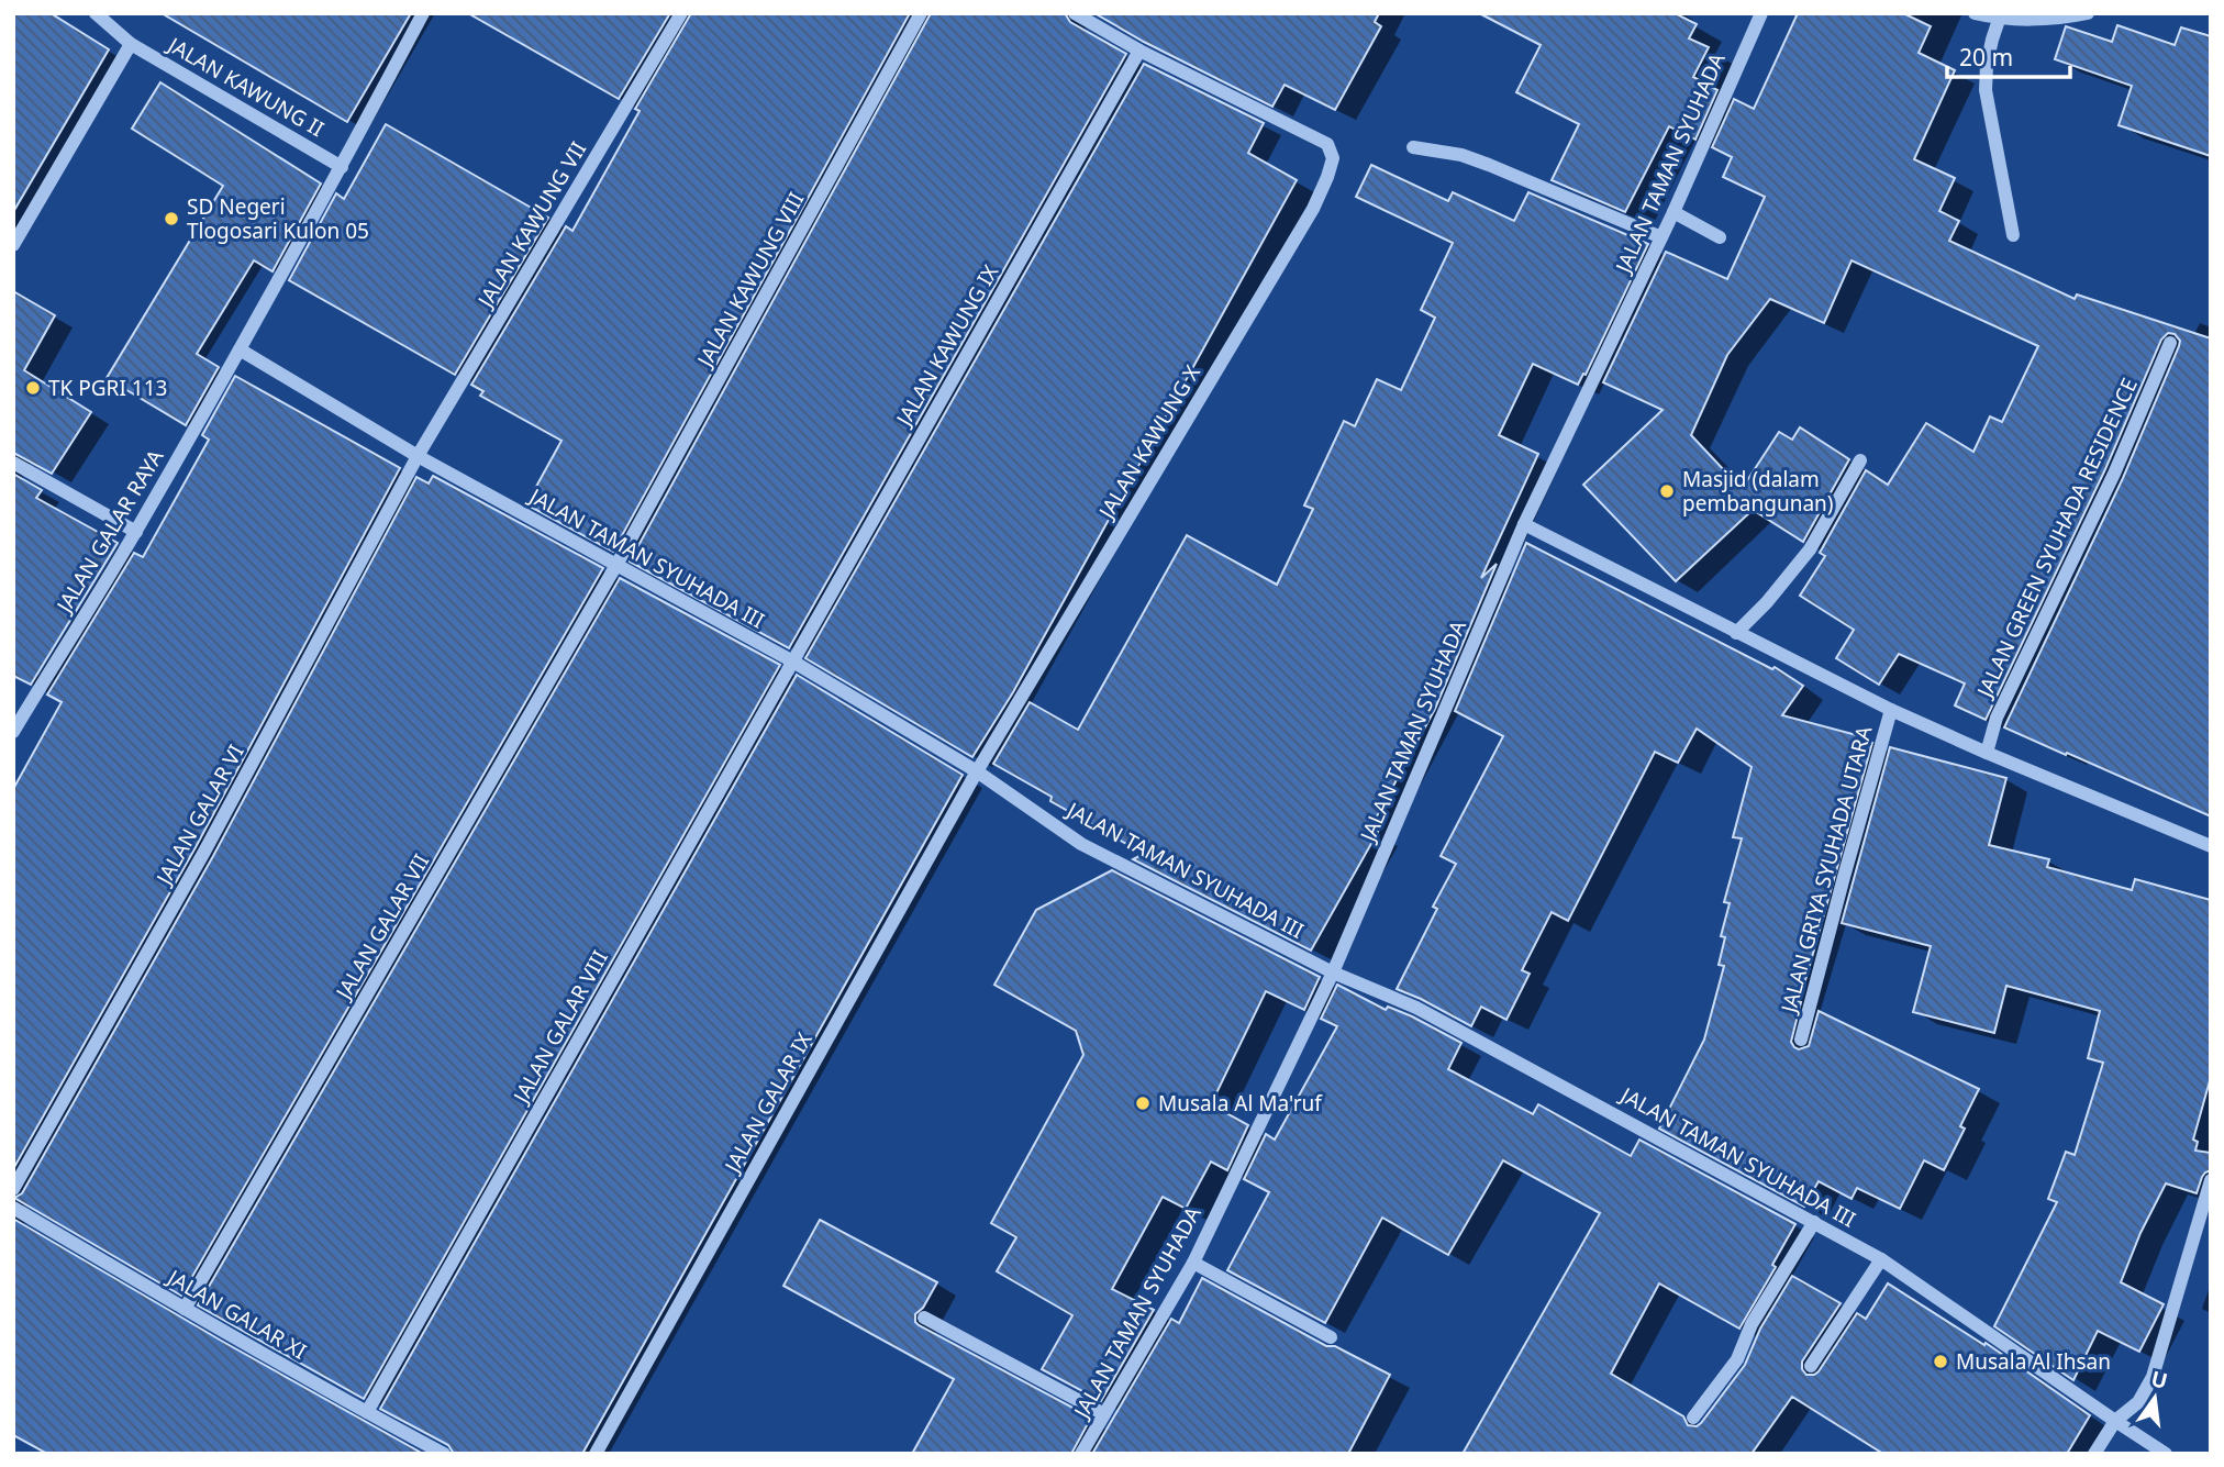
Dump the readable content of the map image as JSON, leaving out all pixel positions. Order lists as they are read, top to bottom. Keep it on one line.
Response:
{"streets":{"street":["JALAN KAWUNG II","JALAN TAMAN SYUHADA","JALAN KAWUNG VII","JALAN KAWUNG VIII","JALAN KAWUNG IX","JALAN KAWUNG X","JALAN GALAR RAYA","JALAN GREEN SYUHADA RESIDENCE","JALAN TAMAN SYUHADA III","JALAN GALAR VI","JALAN GRIYA SYUHADA UTARA","JALAN GALAR VII","JALAN GALAR VIII","JALAN GALAR IX","JALAN GALAR XI"]},"crossings":[["JALAN KAWUNG II","JALAN GALAR RAYA"],["JALAN TAMAN SYUHADA","JALAN TAMAN SYUHADA III"],["JALAN KAWUNG VII","JALAN TAMAN SYUHADA III"],["JALAN KAWUNG VII","JALAN GALAR VI"],["JALAN KAWUNG VIII","JALAN TAMAN SYUHADA III"],["JALAN KAWUNG VIII","JALAN GALAR VII"],["JALAN KAWUNG IX","JALAN KAWUNG X"],["JALAN KAWUNG IX","JALAN TAMAN SYUHADA III"],["JALAN KAWUNG IX","JALAN GALAR VIII"],["JALAN KAWUNG X","JALAN TAMAN SYUHADA III"],["JALAN KAWUNG X","JALAN GALAR IX"],["JALAN GALAR RAYA","JALAN TAMAN SYUHADA III"],["JALAN TAMAN SYUHADA III","JALAN GALAR VI"],["JALAN TAMAN SYUHADA III","JALAN GALAR VII"],["JALAN TAMAN SYUHADA III","JALAN GALAR VIII"],["JALAN TAMAN SYUHADA III","JALAN GALAR IX"],["JALAN GALAR VII","JALAN GALAR XI"],["JALAN GALAR VIII","JALAN GALAR XI"]],"places":["SD Negeri Tlogosari Kulon 05","TK PGRI 113","Masjid (dalam pembangunan)","Musala Al Ma'ruf","Musala Al Ihsan"],"scale_bar":"20 m","north":"top"}
